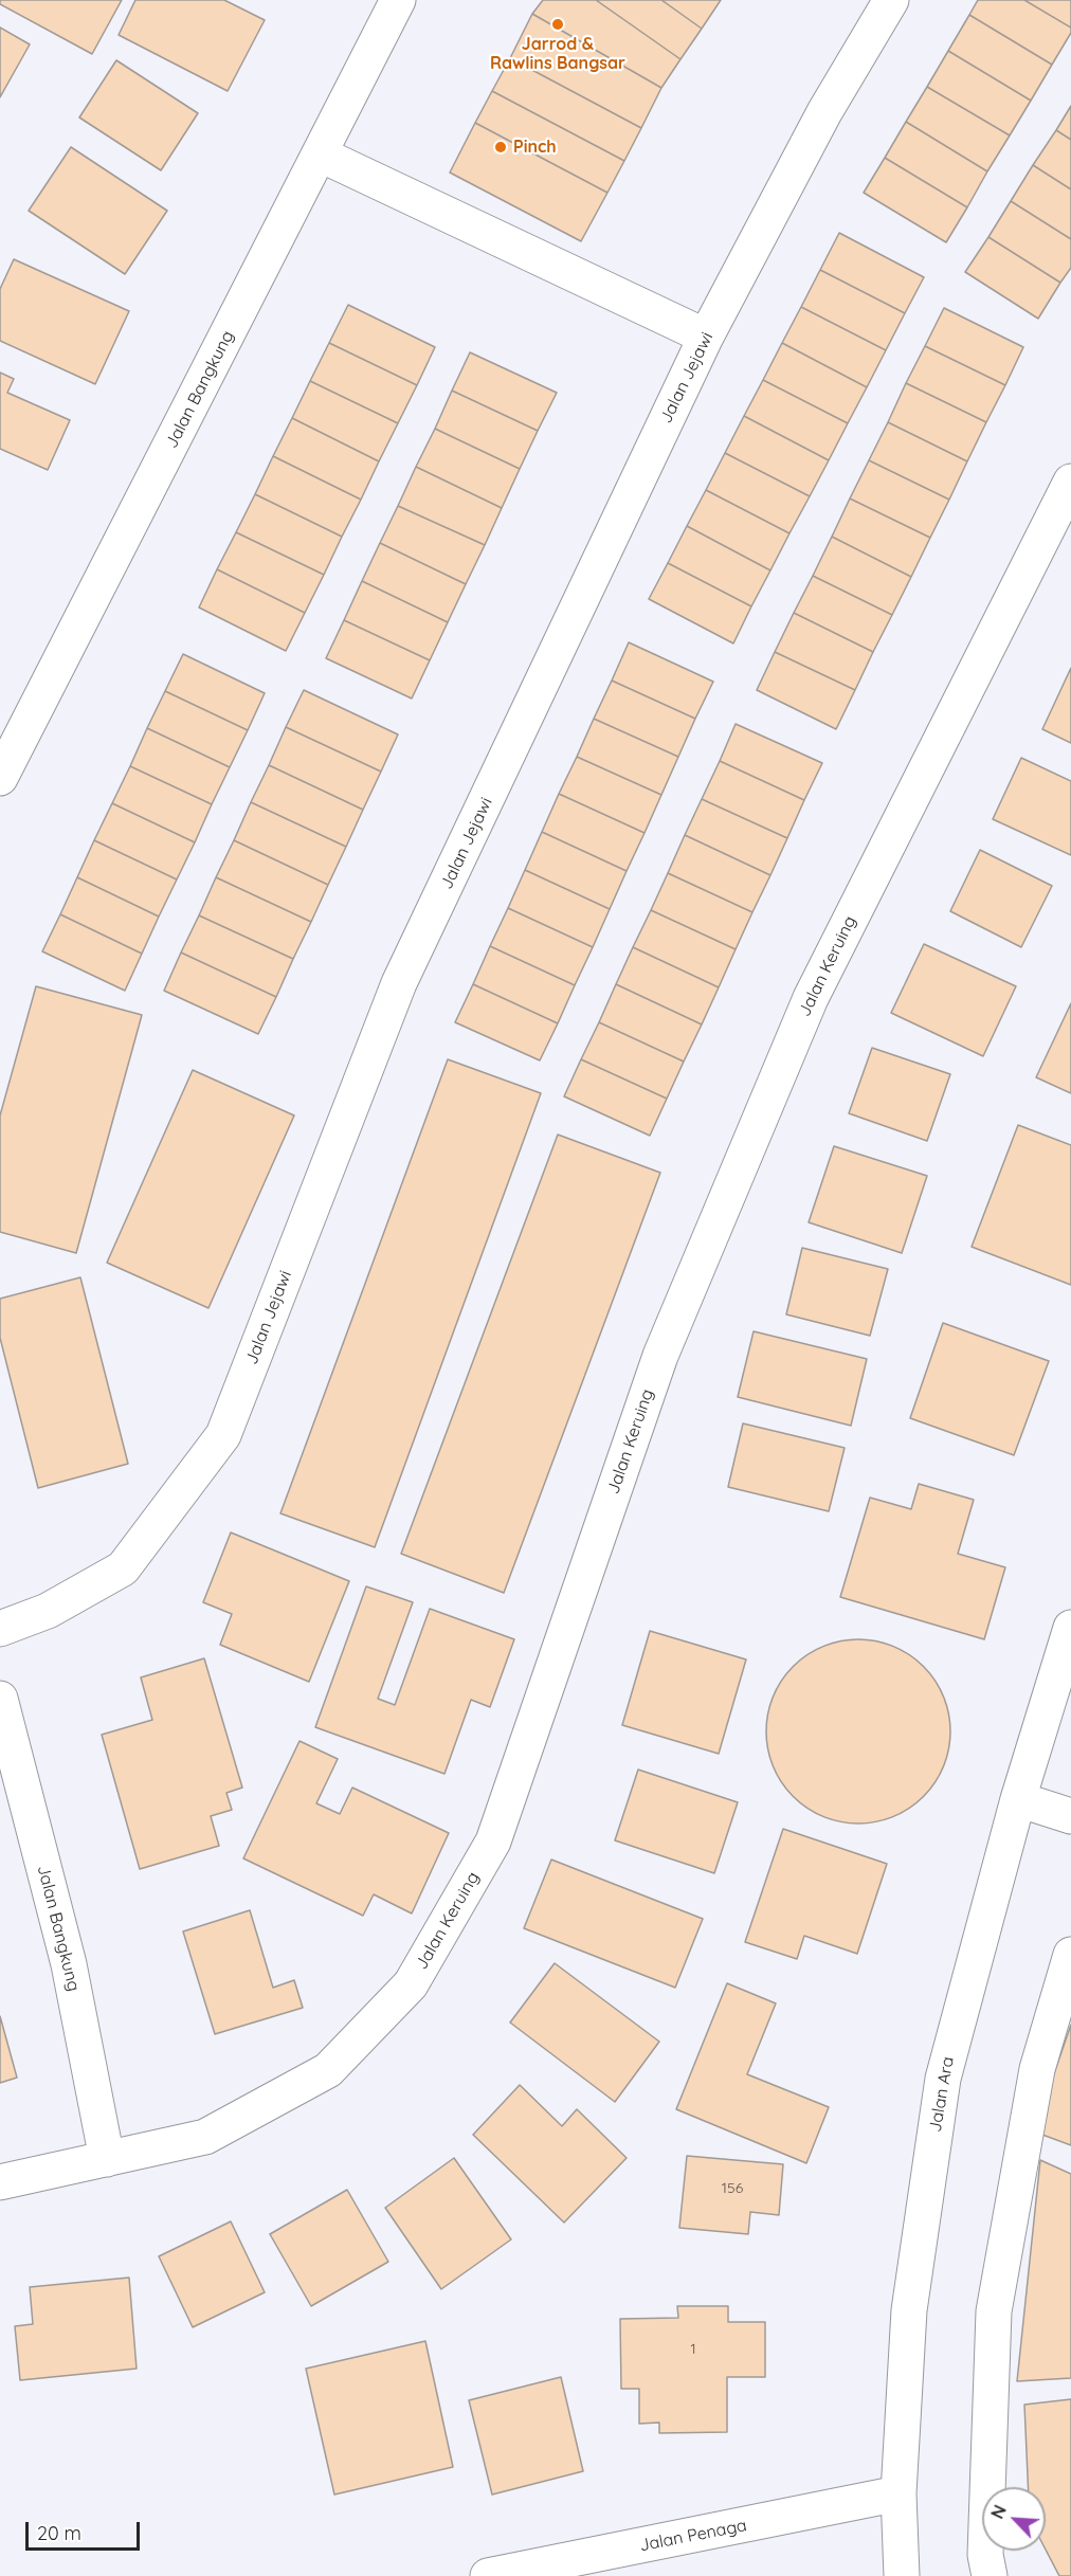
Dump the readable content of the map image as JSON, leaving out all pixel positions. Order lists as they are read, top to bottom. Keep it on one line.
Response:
{"streets":{"street":["Jalan Jejawi","Jalan Bangkung","Jalan Keruing","Jalan Ara","Jalan Penaga"]},"crossings":[["Jalan Bangkung","Jalan Keruing"],["Jalan Ara","Jalan Penaga"]],"places":["Jarrod & Rawlins Bangsar","Pinch"],"house_numbers":["156","1"],"scale_bar":"20 m","north":"top left"}
